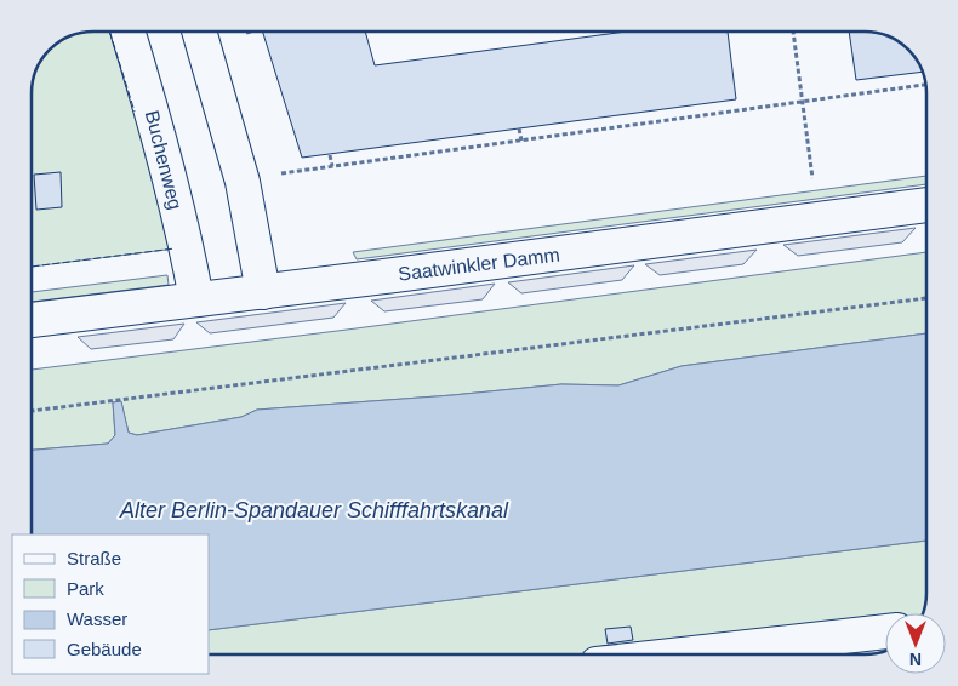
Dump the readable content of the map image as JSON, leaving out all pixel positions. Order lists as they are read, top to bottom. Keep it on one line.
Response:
{"streets":{"main road":["Buchenweg","Saatwinkler Damm"]},"crossings":[["Buchenweg","Saatwinkler Damm"]],"water":["Alter Berlin-Spandauer Schifffahrtskanal"],"legend":["Straße","Park","Wasser","Gebäude"],"north":"bottom"}
